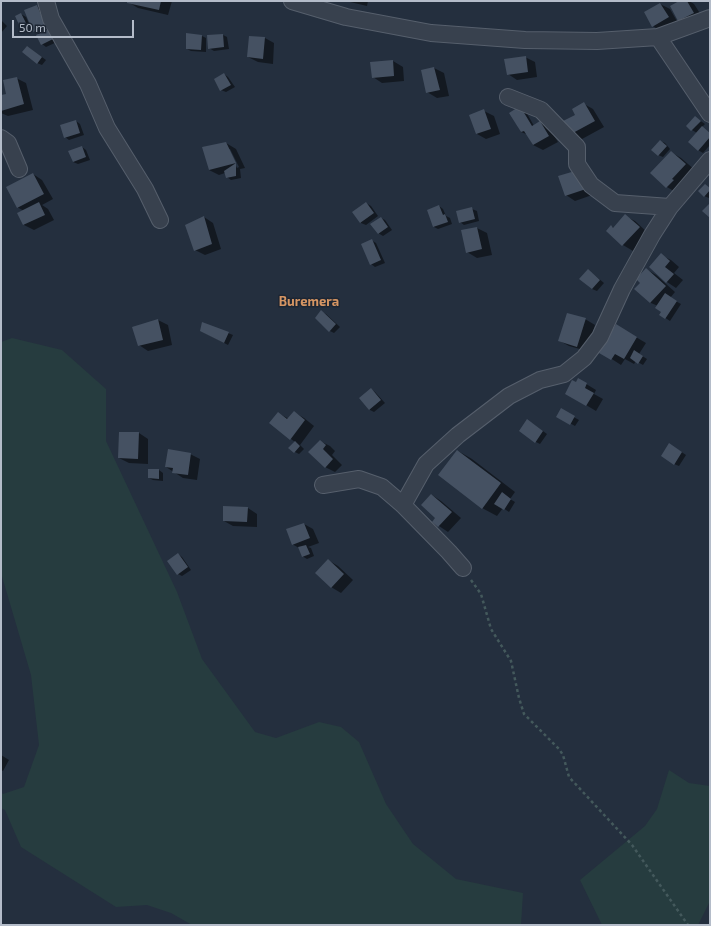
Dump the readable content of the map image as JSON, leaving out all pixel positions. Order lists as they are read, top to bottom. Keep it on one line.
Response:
{"districts":["Buremera"],"scale_bar":"50 m"}
